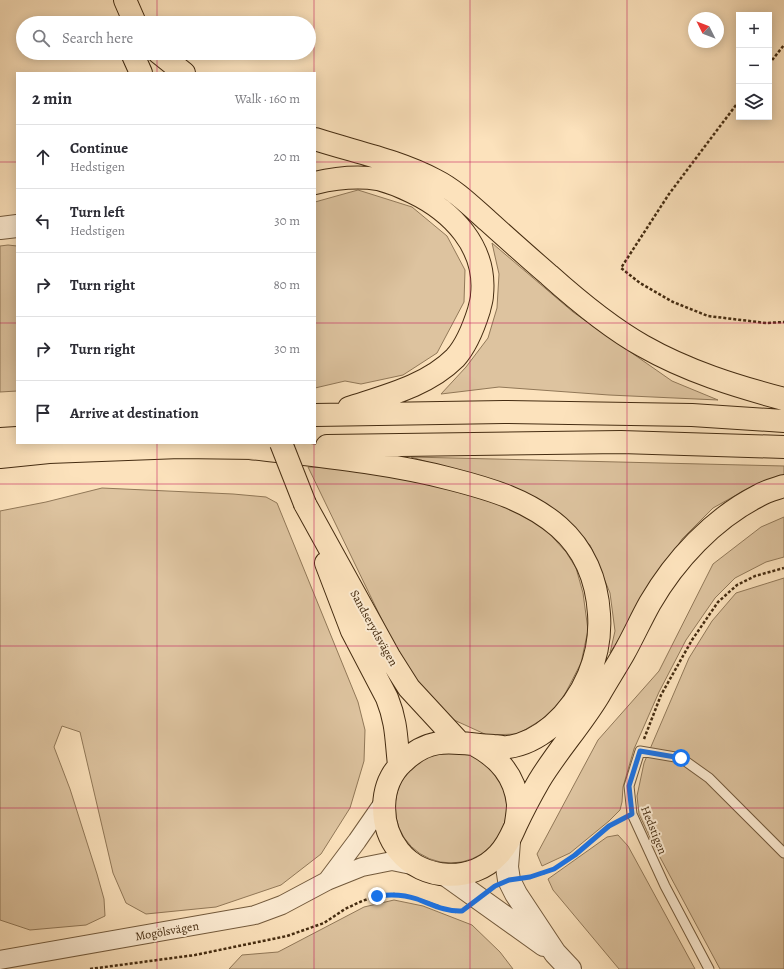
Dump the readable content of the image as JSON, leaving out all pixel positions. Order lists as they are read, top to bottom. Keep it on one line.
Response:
{"streets":{"highway":["Sandserydsvägen"],"street":["Mogölsvägen"],"lane":["Hedstigen"]},"crossings":[["Sandserydsvägen","Mogölsvägen"]],"north":"top left","page":{"map_buttons":["+","−"],"search":"Search here","heading":["2 min","Walk · 160 m"],"list":[["Continue","Hedstigen","20 m"],["Turn left","Hedstigen","30 m"],["Turn right","80 m"],["Turn right","30 m"],"Arrive at destination"]}}
